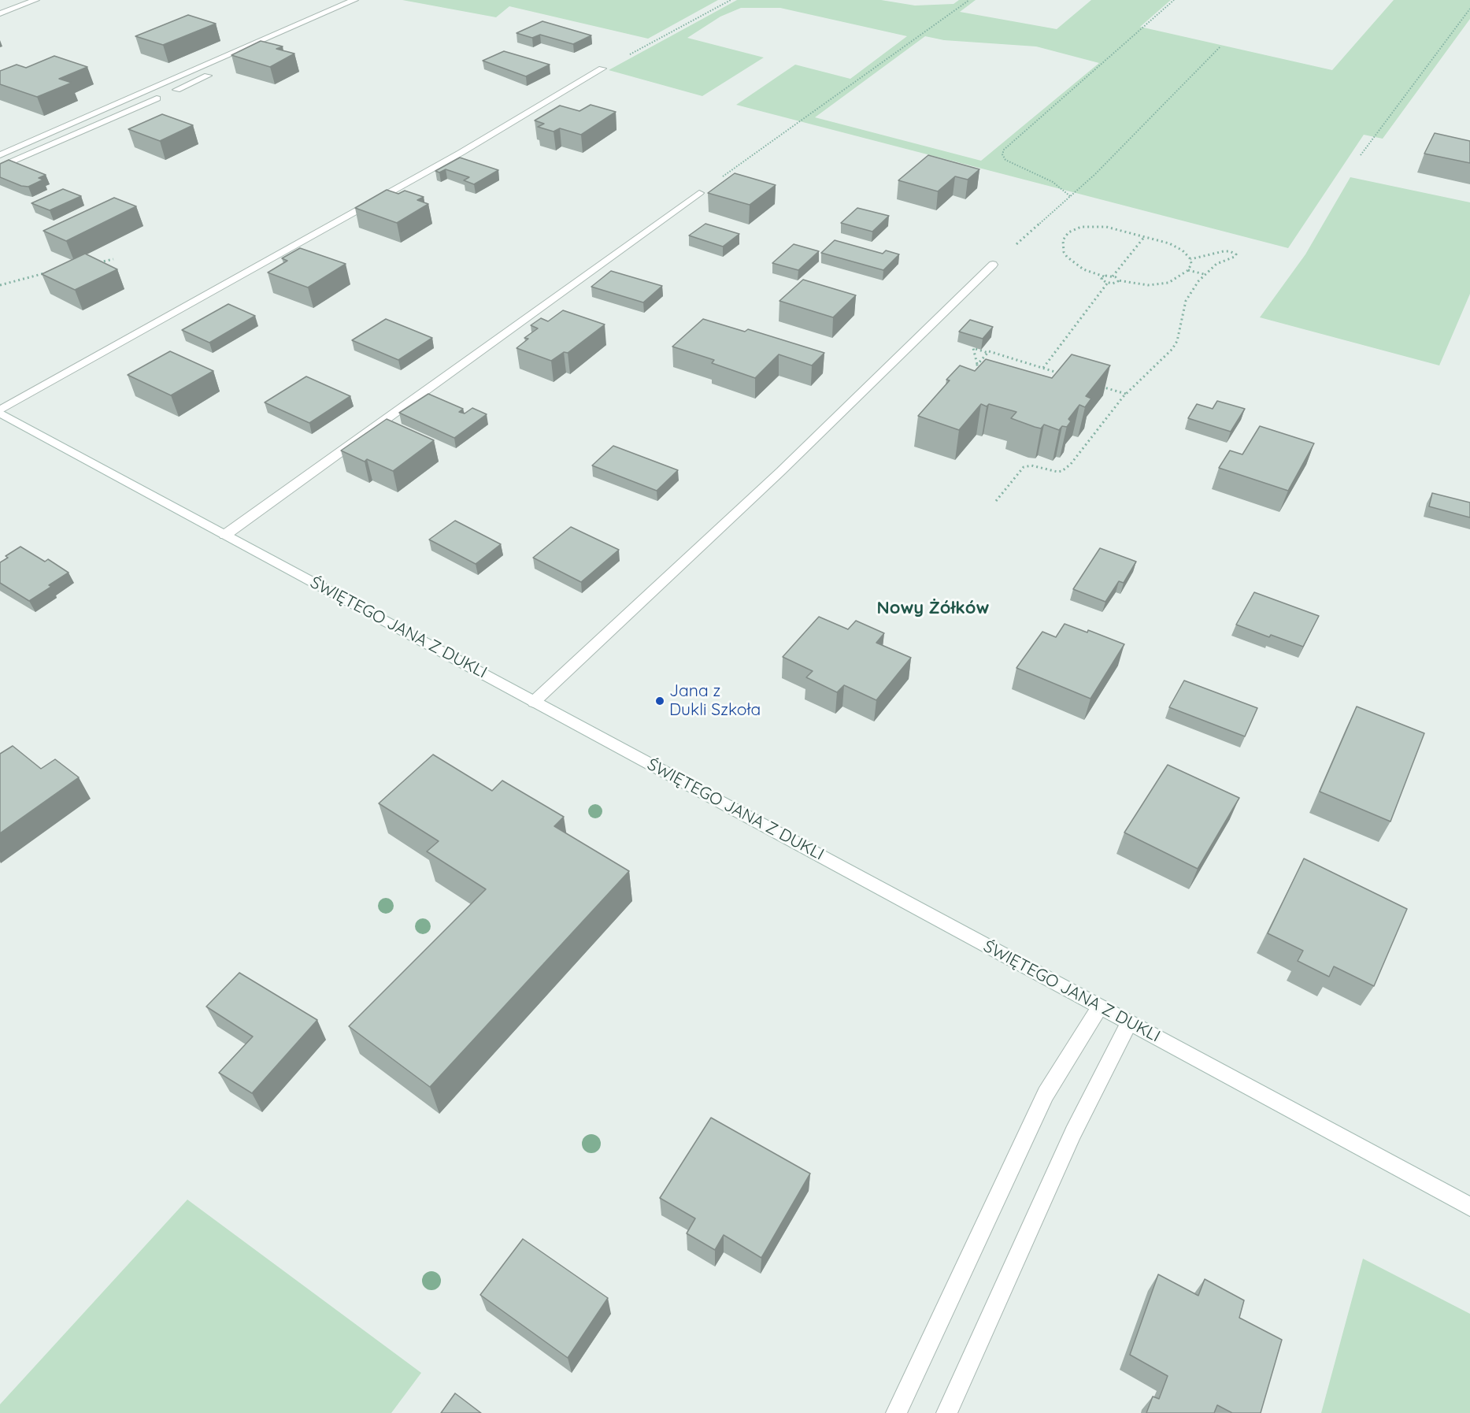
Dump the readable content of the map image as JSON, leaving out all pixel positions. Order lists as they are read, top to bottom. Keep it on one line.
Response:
{"streets":{"main road":["ŚWIĘTEGO JANA Z DUKLI"]},"districts":["Nowy Żółków"],"places":["Jana z Dukli Szkoła"]}
